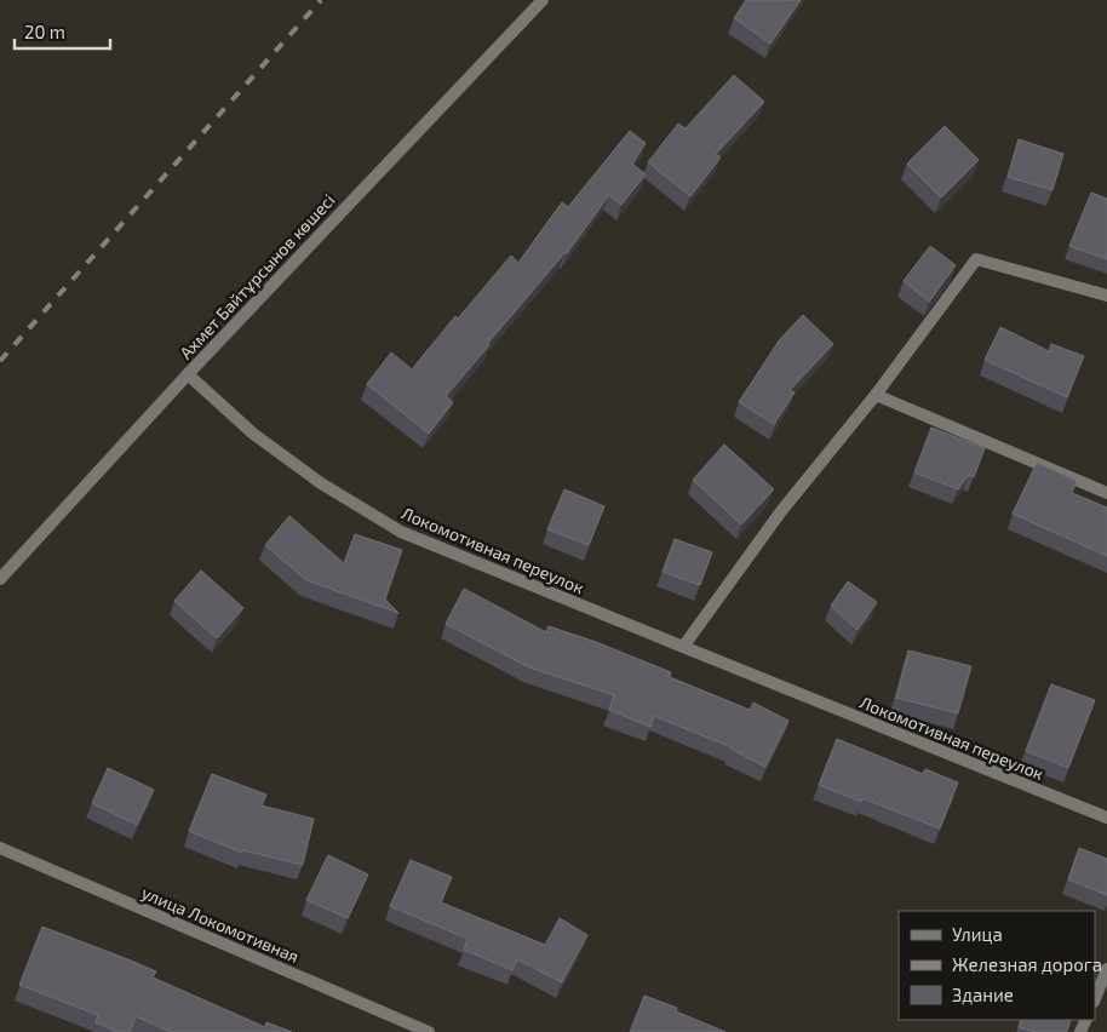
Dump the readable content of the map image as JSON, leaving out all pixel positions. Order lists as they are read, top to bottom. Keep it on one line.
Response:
{"streets":{"street":["Ахмет Байтұрсынов көшесі","Локомотивная переулок","улица Локомотивная"]},"crossings":[["Ахмет Байтұрсынов көшесі","Локомотивная переулок"]],"legend":["Улица","Железная дорога","Здание"],"scale_bar":"20 m"}
